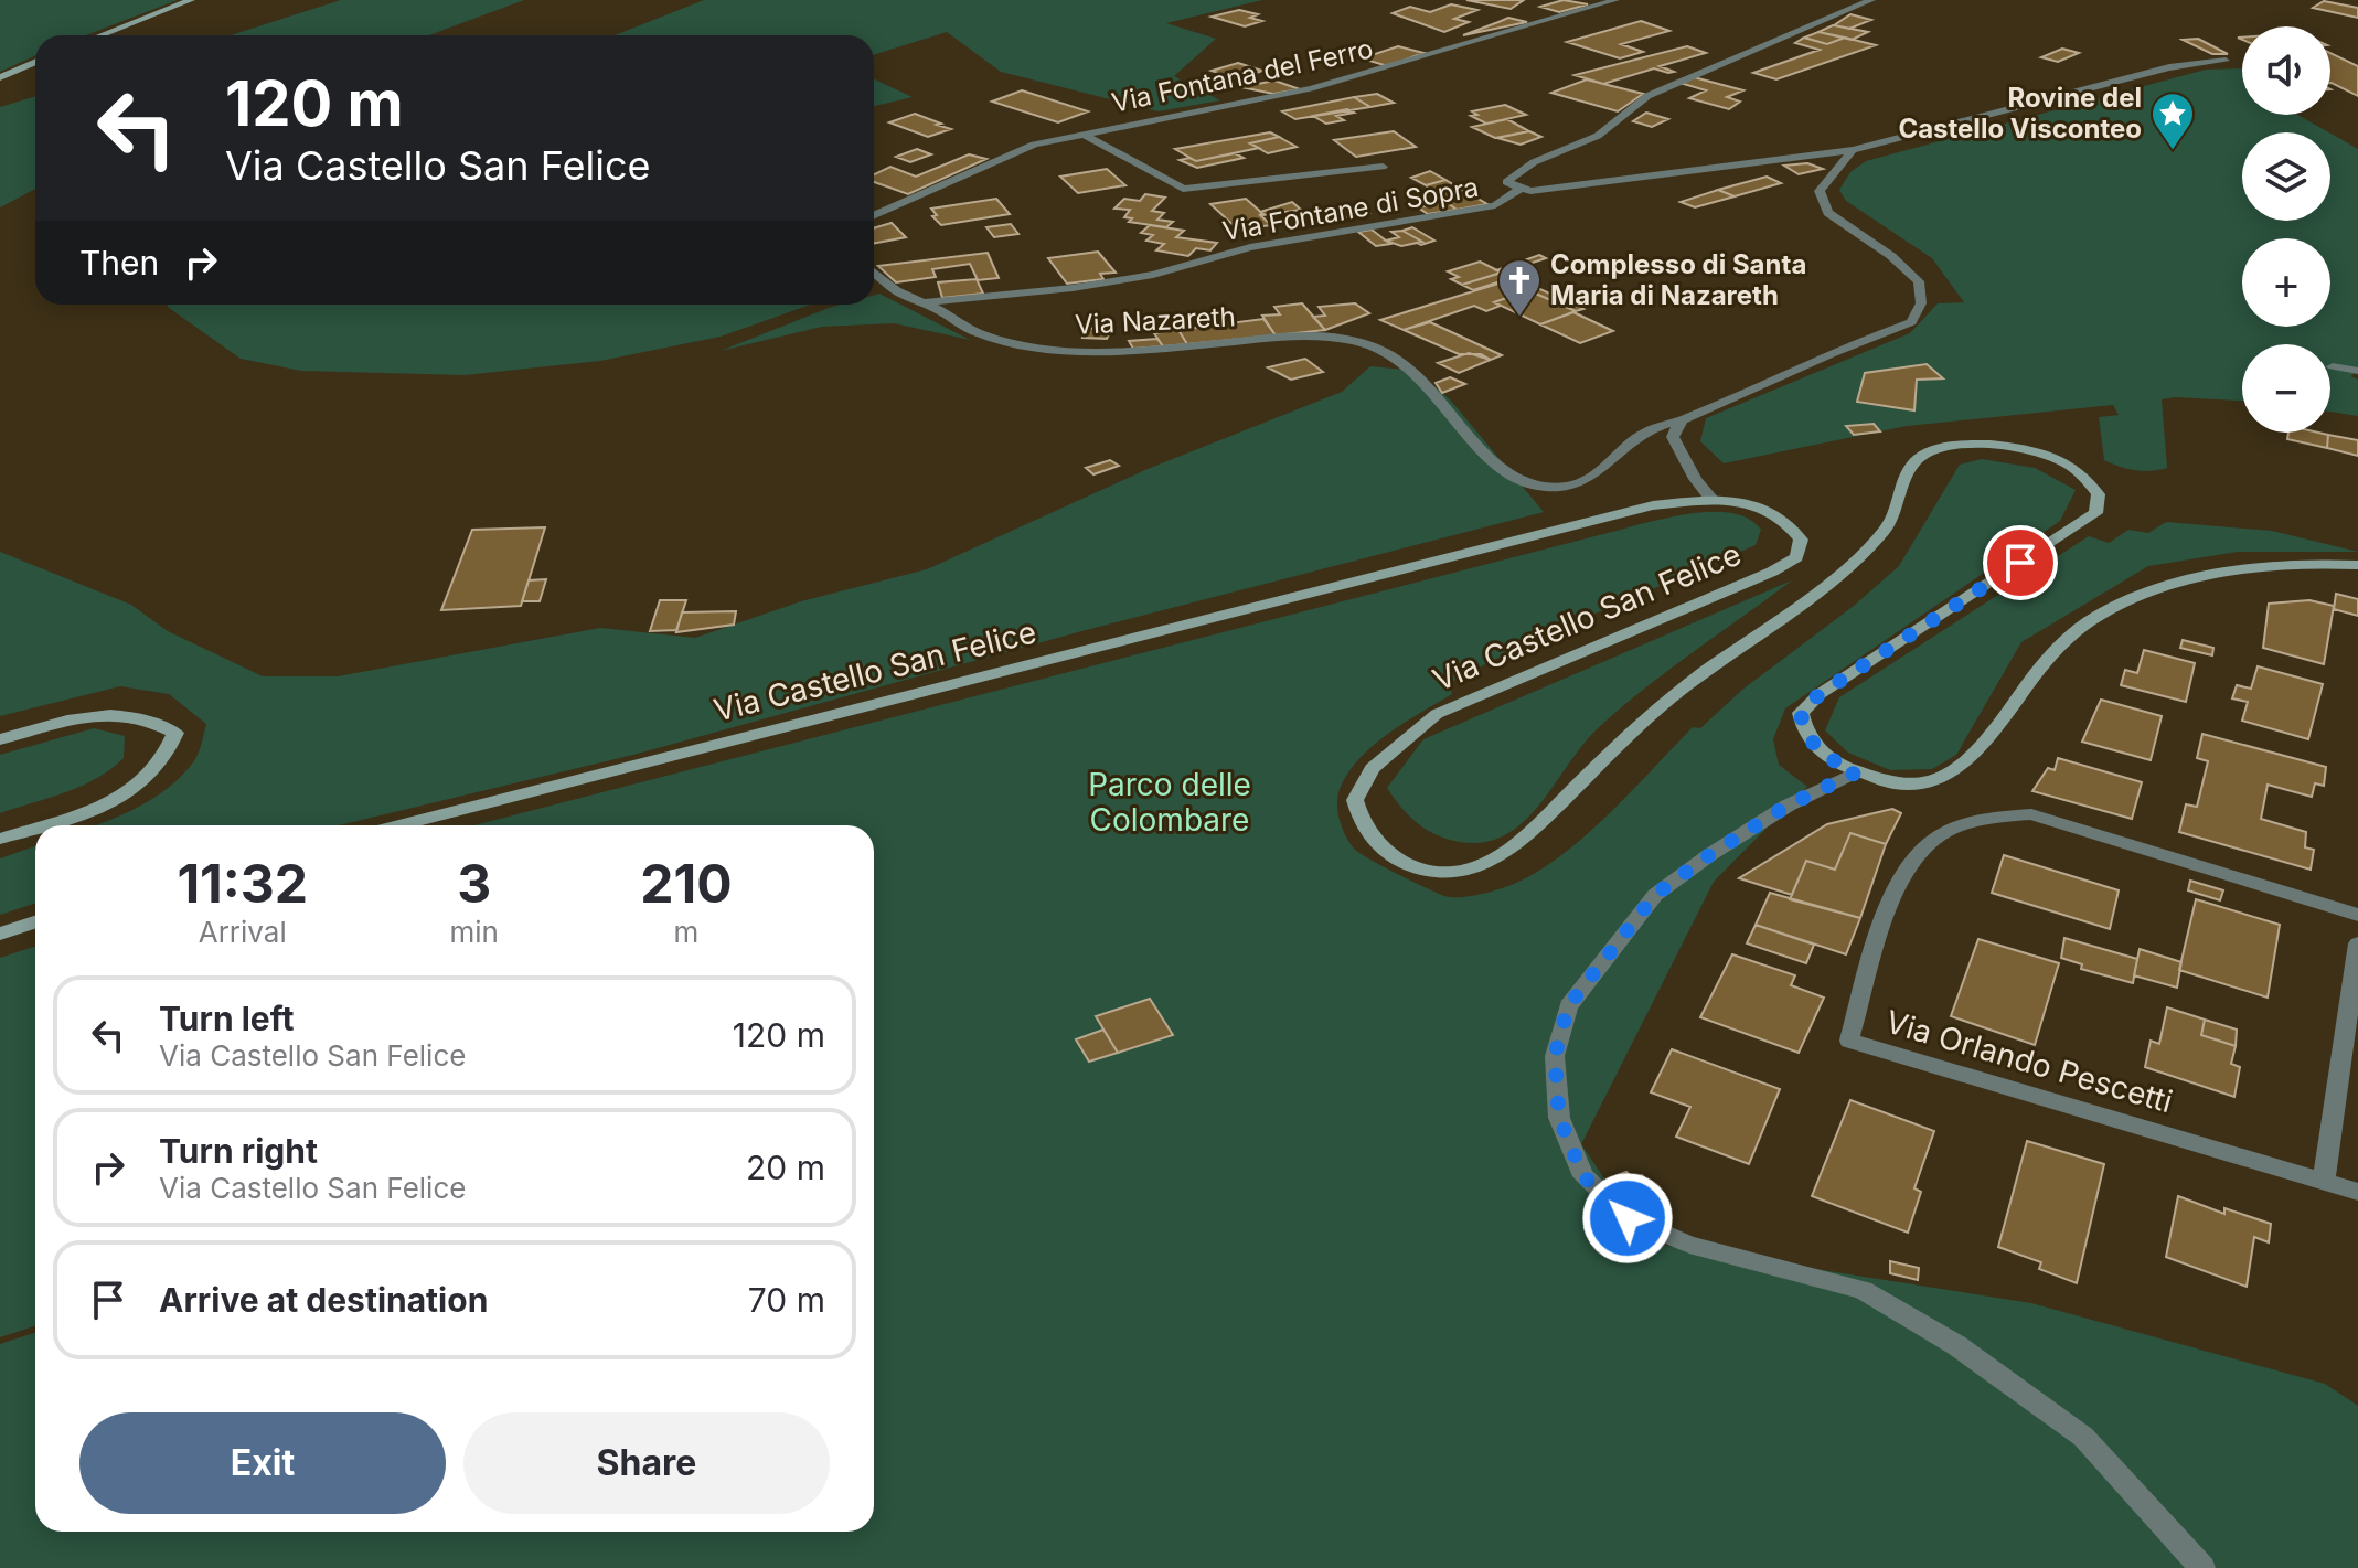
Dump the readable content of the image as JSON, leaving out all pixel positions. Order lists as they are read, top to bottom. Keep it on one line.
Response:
{"streets":{"street":["Via Fontana del Ferro","Via Fontane di Sopra","Via Nazareth","Via Castello San Felice","Via Orlando Pescetti"]},"crossings":[["Via Fontane di Sopra","Via Nazareth"]],"parks":["Parco delle Colombare"],"places":{"place":["Rovine del Castello Visconteo"],"church":["Complesso di Santa Maria di Nazareth"]},"page":{"map_buttons":["+","−"],"turn":["120 m","Via Castello San Felice"],"then":"Then","eta":["11:32","Arrival","3","min","210","m"],"list":[{"name":"Turn left","note":"Via Castello San Felice","value":"120 m"},{"name":"Turn right","note":"Via Castello San Felice","value":"20 m"},{"name":"Arrive at destination","value":"70 m"}],"buttons":["Exit","Share"]}}
